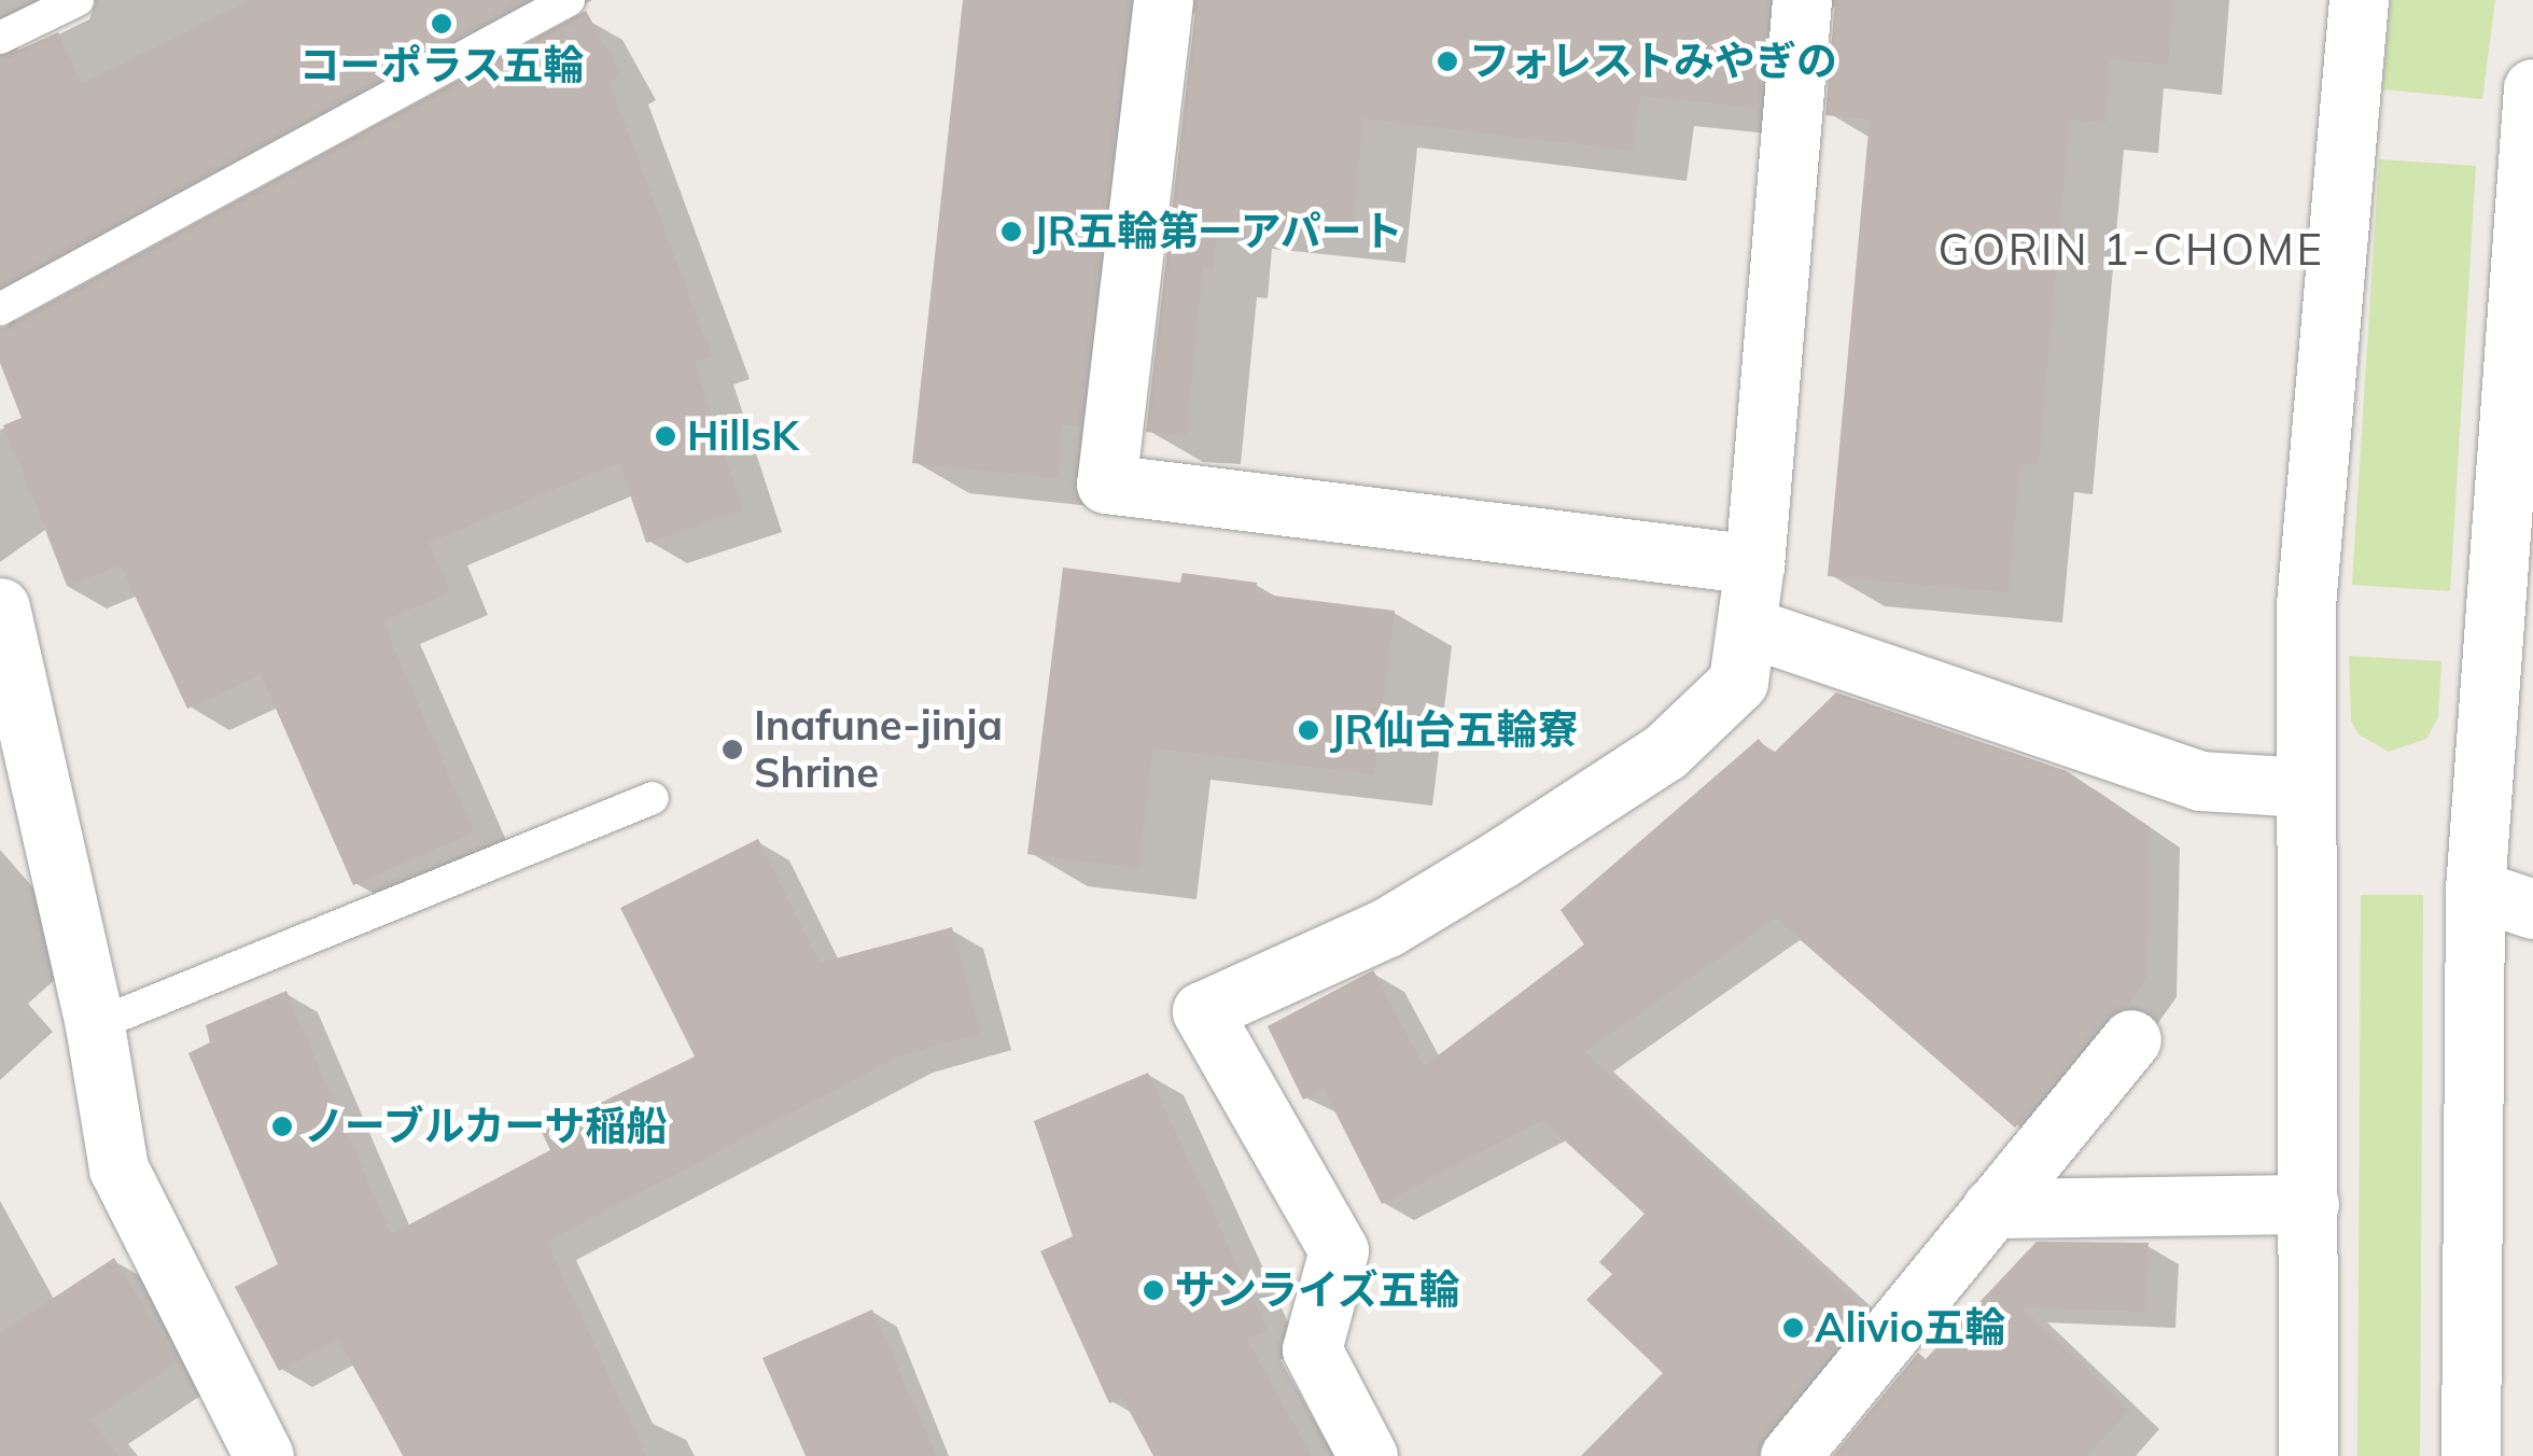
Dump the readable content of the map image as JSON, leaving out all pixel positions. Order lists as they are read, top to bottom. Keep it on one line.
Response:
{"districts":["GORIN 1-CHOME"],"places":["コーポラス五輪","フォレストみやぎの","JR五輪第一アパート","HillsK","JR仙台五輪寮","Inafune-jinja Shrine","ノーブルカーサ稲船","サンライズ五輪","Alivio五輪"]}
